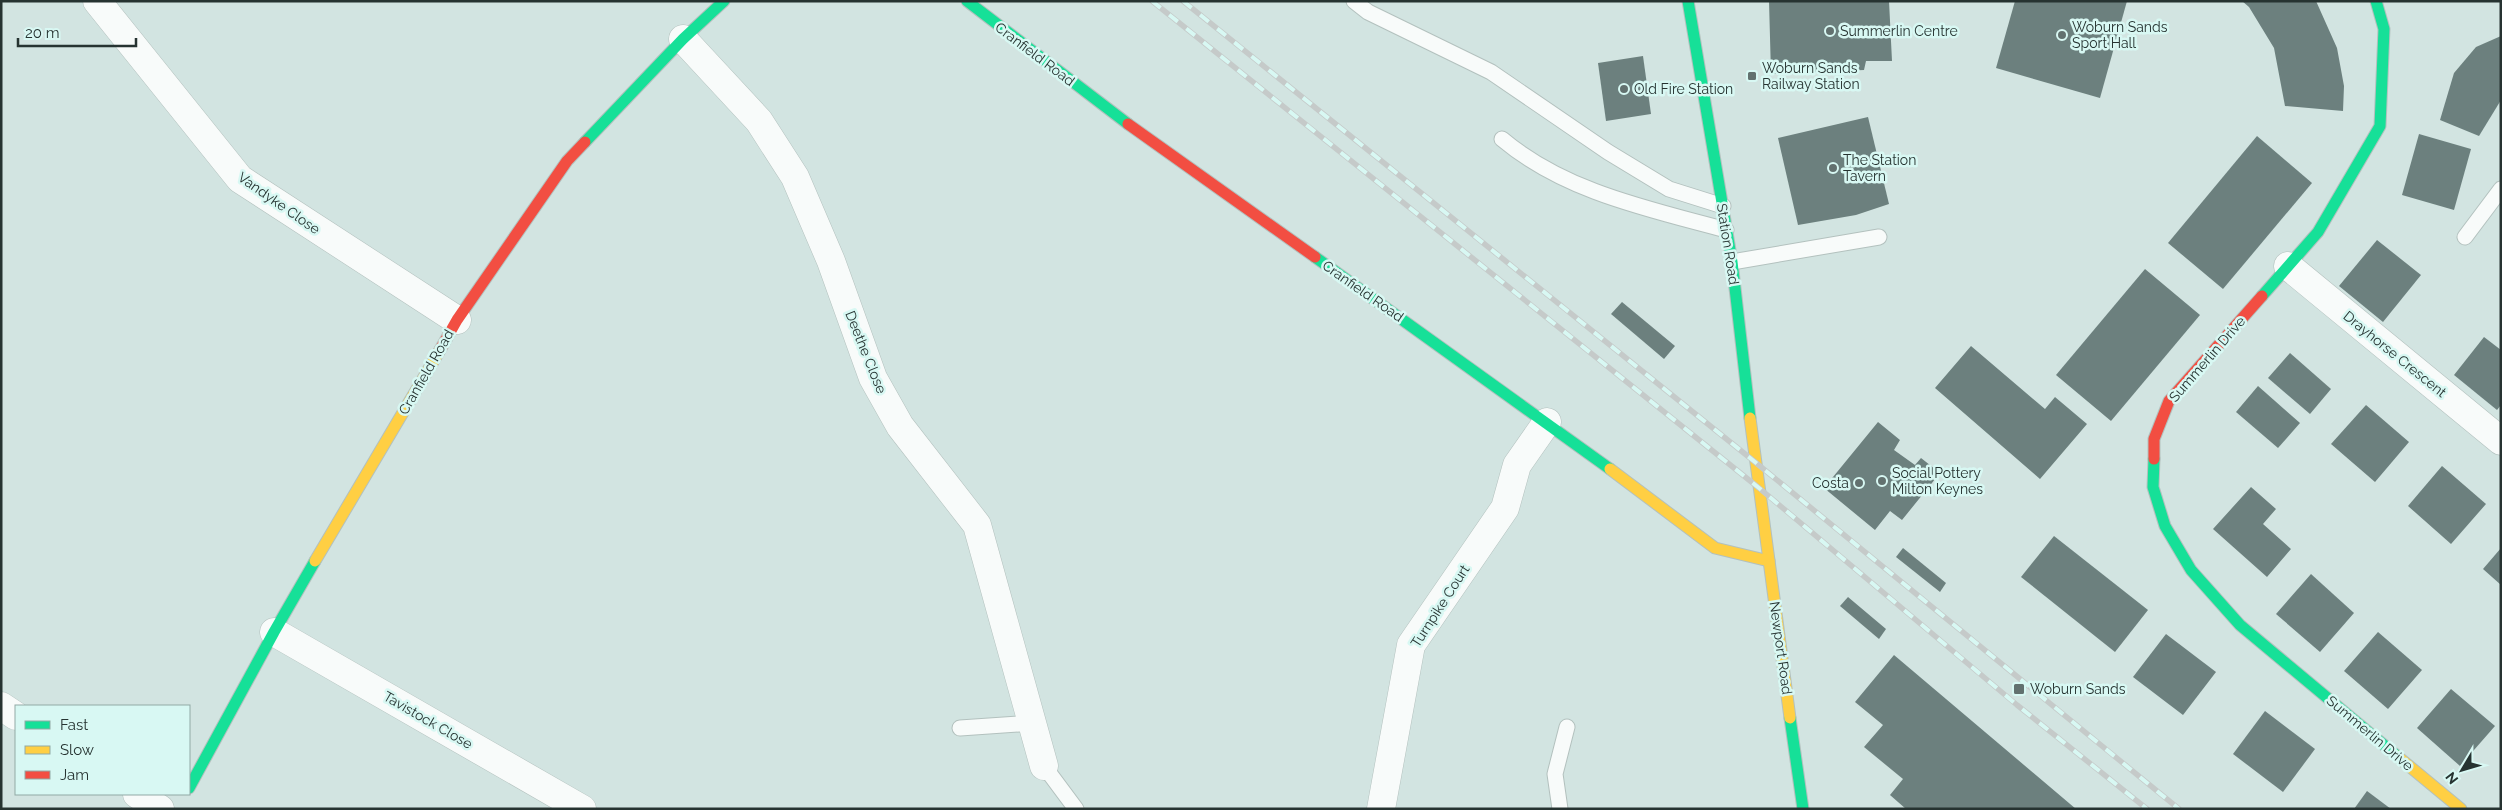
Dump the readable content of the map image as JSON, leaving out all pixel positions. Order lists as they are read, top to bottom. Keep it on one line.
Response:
{"streets":{"street":["Cranfield Road","Vandyke Close","Station Road","Deethe Close","Drayhorse Crescent","Summerlin Drive","Turnpike Court","Newport Road","Tavistock Close"]},"crossings":[["Cranfield Road","Vandyke Close"],["Cranfield Road","Deethe Close"],["Cranfield Road","Turnpike Court"],["Cranfield Road","Newport Road"],["Cranfield Road","Tavistock Close"],["Station Road","Newport Road"],["Drayhorse Crescent","Summerlin Drive"]],"places":{"other":["Summerlin Centre","Woburn Sands Sport Hall","Old Fire Station","The Station Tavern","Social Pottery Milton Keynes","Costa"],"transit":["Woburn Sands Railway Station","Woburn Sands"]},"legend":["Fast","Slow","Jam"],"scale_bar":"20 m","north":"bottom left"}
